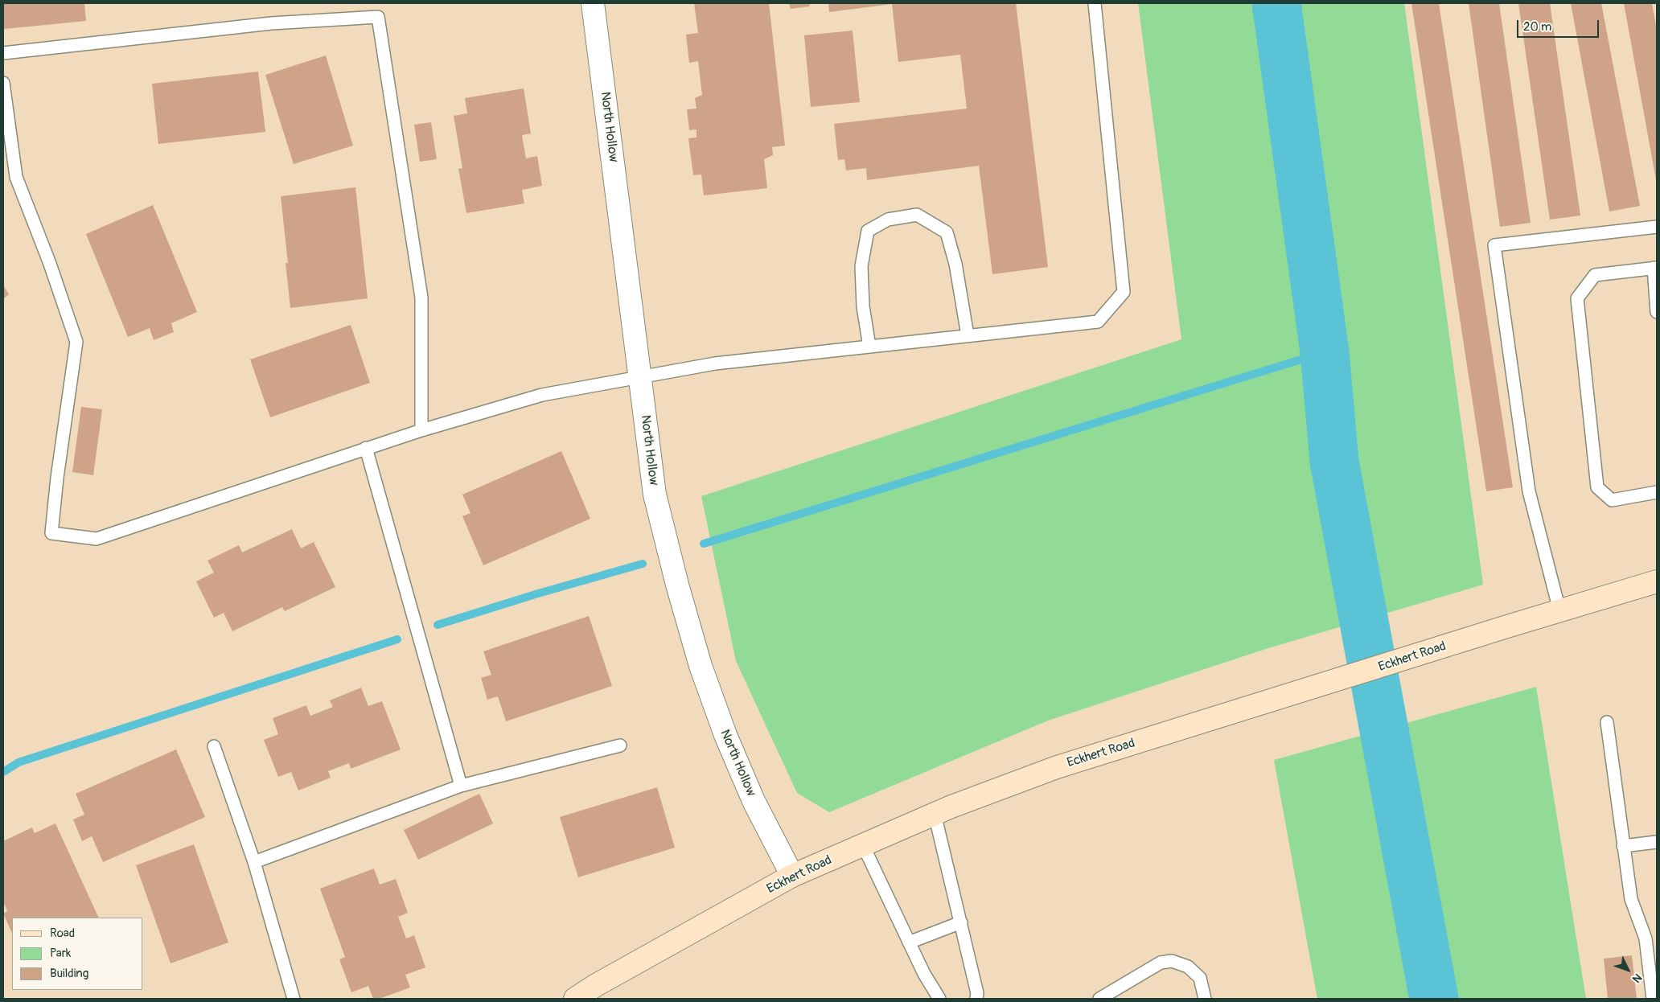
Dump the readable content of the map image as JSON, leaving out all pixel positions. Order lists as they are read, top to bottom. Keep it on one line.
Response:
{"streets":{"main road":["Eckhert Road"],"street":["North Hollow"]},"crossings":[["North Hollow","Eckhert Road"]],"legend":["Road","Park","Building"],"scale_bar":"20 m","north":"bottom right"}
